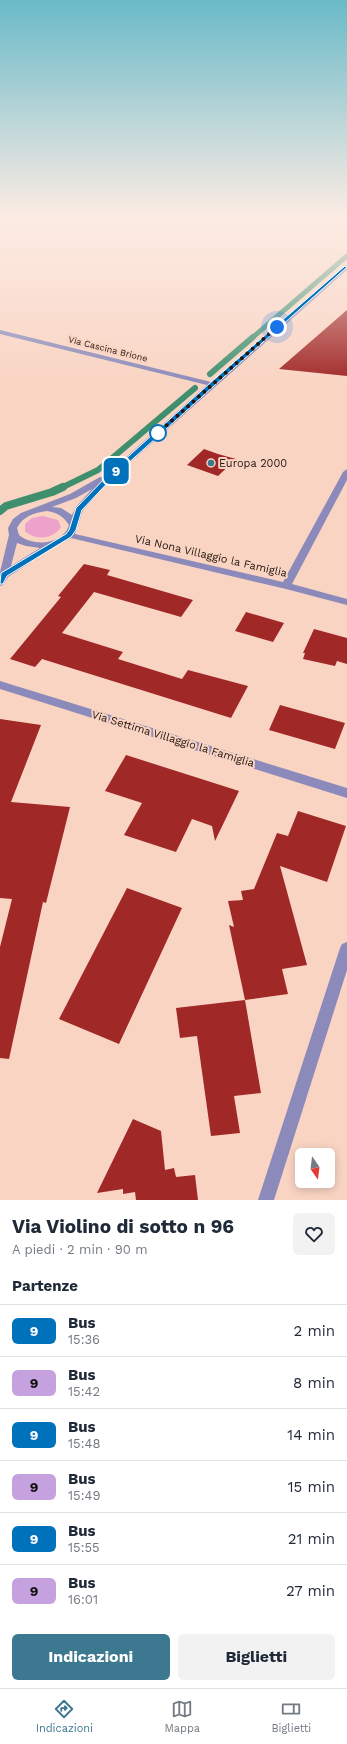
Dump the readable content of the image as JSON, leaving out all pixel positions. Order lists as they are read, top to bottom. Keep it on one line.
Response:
{"streets":{"street":["Via Cascina Brione","Via Nona Villaggio la Famiglia","Via Settima Villaggio la Famiglia"]},"places":["Europa 2000"],"lines":["bus line 9"],"north":"bottom","page":{"on_map":"9","heading":[["Via Violino di sotto n 96","A piedi · 2 min · 90 m"],"Partenze"],"list":[{"mark":"9","name":"Bus","note":"15:36","value":"2 min"},{"mark":"9","name":"Bus","note":"15:42","value":"8 min"},{"mark":"9","name":"Bus","note":"15:48","value":"14 min"},{"mark":"9","name":"Bus","note":"15:49","value":"15 min"},{"mark":"9","name":"Bus","note":"15:55","value":"21 min"},{"mark":"9","name":"Bus","note":"16:01","value":"27 min"}],"buttons":["Indicazioni","Biglietti"],"tabs":["Indicazioni","Mappa","Biglietti"]}}
